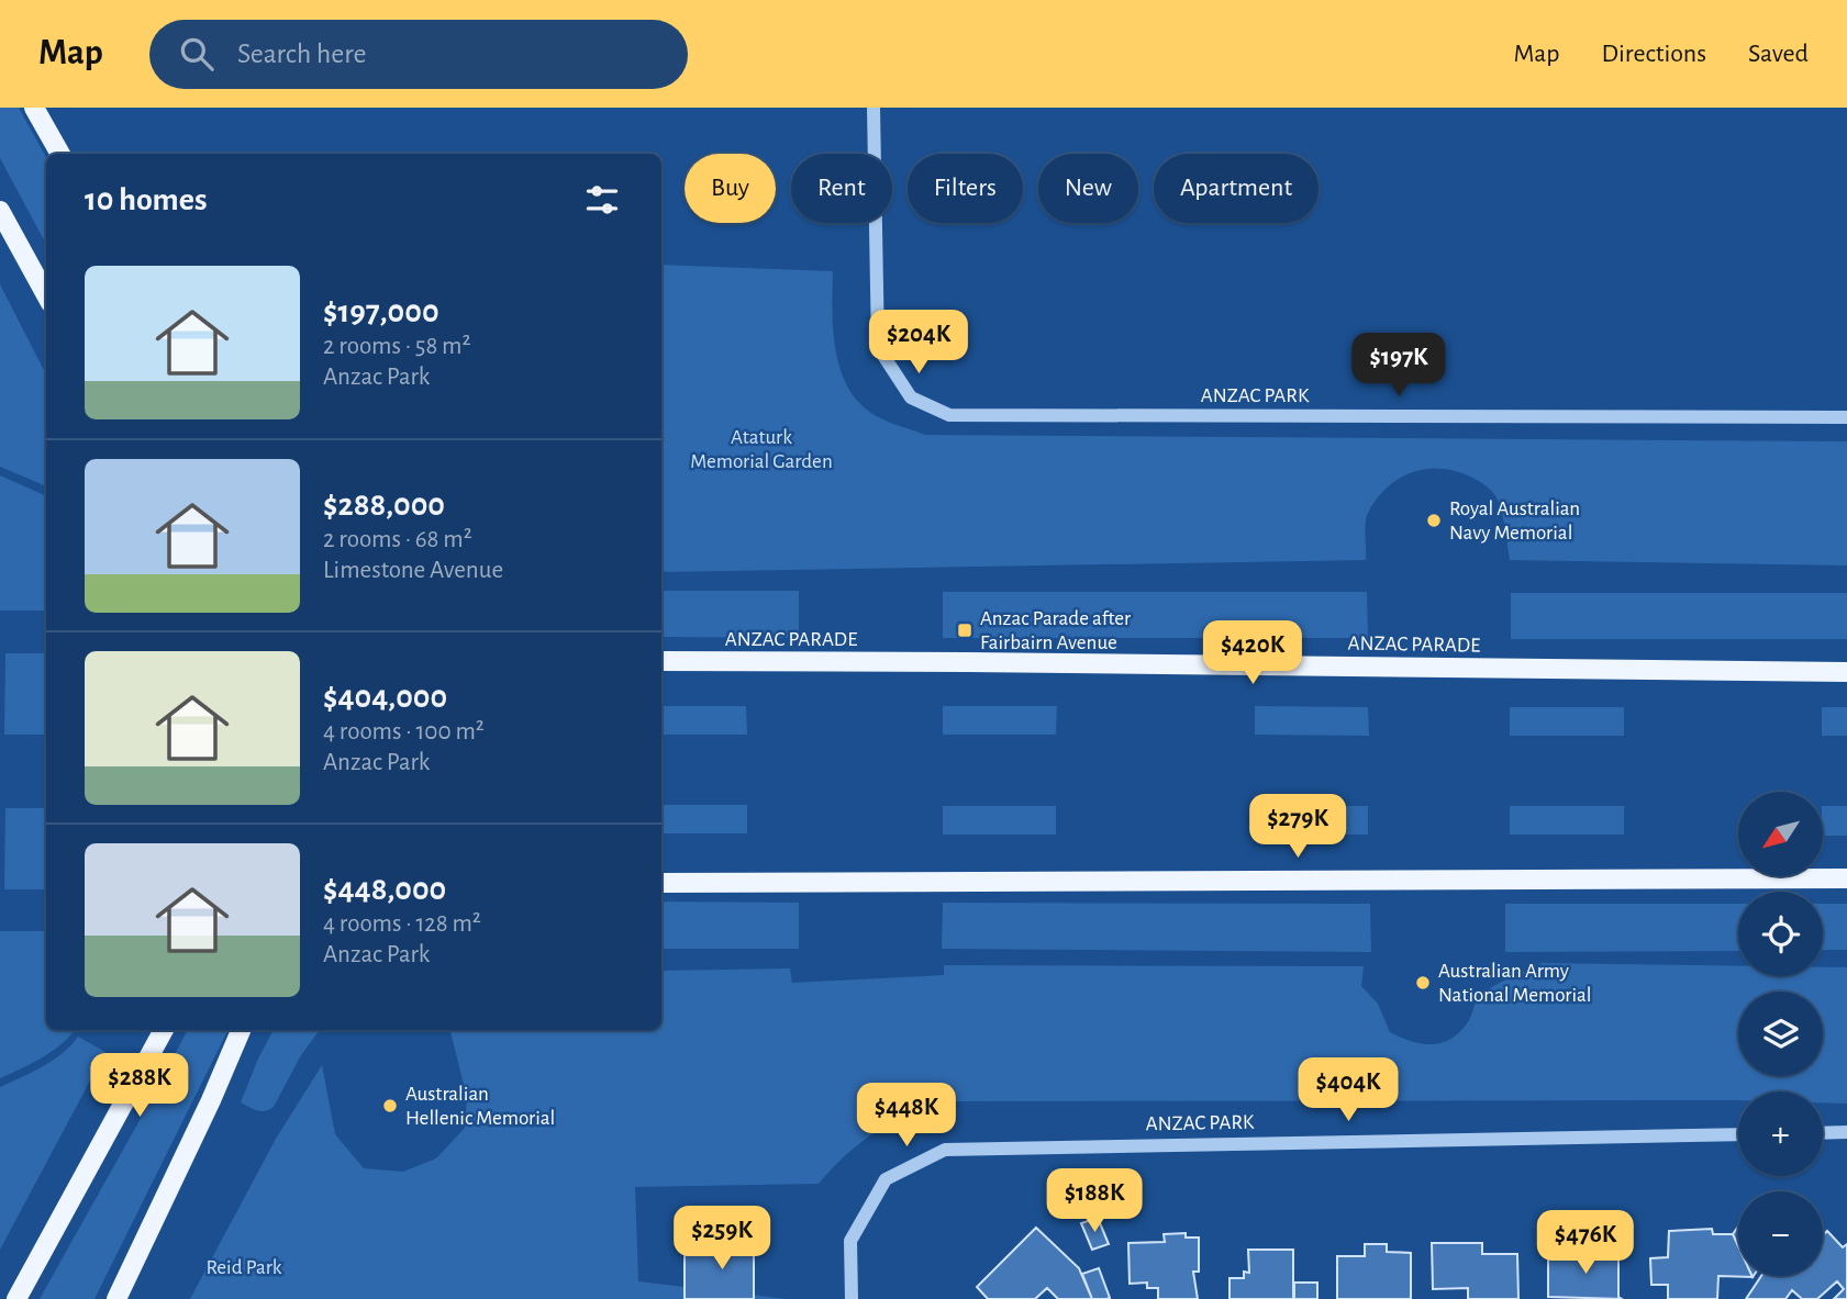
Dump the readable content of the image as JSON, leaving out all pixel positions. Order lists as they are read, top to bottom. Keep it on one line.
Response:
{"streets":{"main road":["ANZAC PARADE"],"street":["ANZAC PARK"]},"parks":["Ataturk Memorial Garden","Reid Park"],"places":{"other":["Royal Australian Navy Memorial","Australian Army National Memorial","Australian Hellenic Memorial"],"transit":["Anzac Parade after Fairbairn Avenue"]},"north":"bottom left","page":{"header":"Map","search":"Search here","nav":["Map","Directions","Saved"],"chip":["Buy","Rent","Filters","New","Apartment"],"heading":"10 homes","list":[{"name":"$197,000","note":"2 rooms · 58 m² · Anzac Park"},{"name":"$288,000","note":"2 rooms · 68 m² · Limestone Avenue"},{"name":"$404,000","note":"4 rooms · 100 m² · Anzac Park"},{"name":"$448,000","note":"4 rooms · 128 m² · Anzac Park"}],"price":["$204K","$197K","$420K","$279K","$288K","$404K","$448K","$188K","$259K","$476K"],"map_buttons":["+","−"]}}
